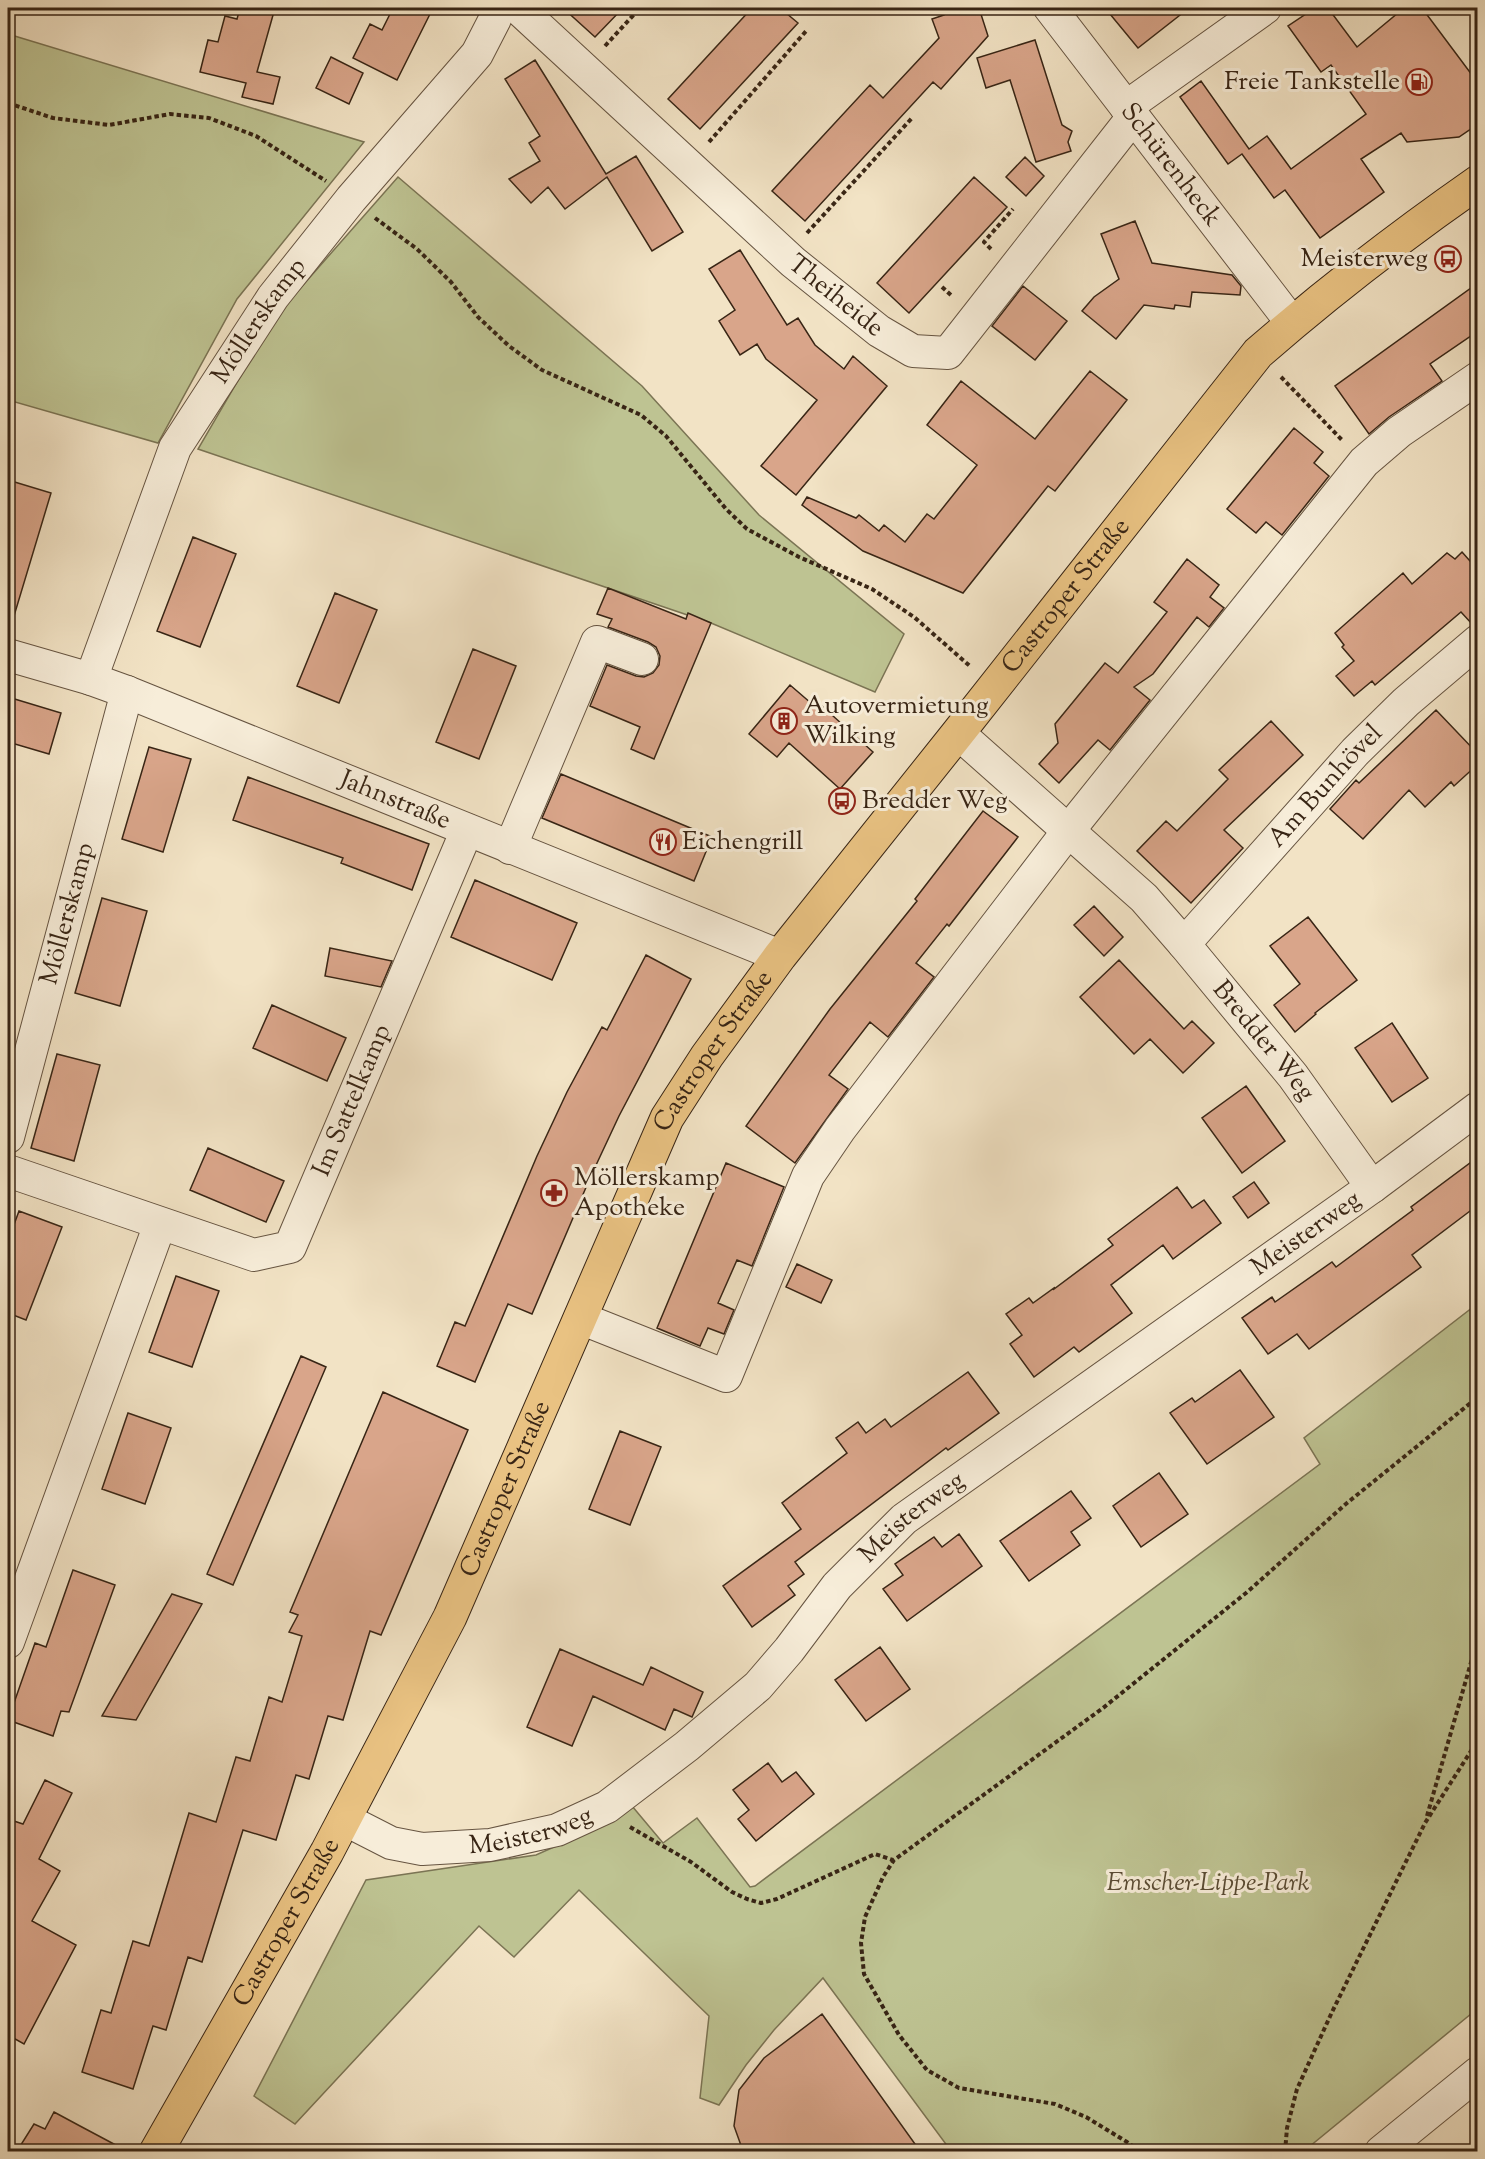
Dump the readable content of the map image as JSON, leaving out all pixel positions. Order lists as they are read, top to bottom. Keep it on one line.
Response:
{"streets":{"main road":["Castroper Straße"],"street":["Schürenheck","Theiheide","Möllerskamp","Am Bunhövel","Jahnstraße","Bredder Weg","Im Sattelkamp","Meisterweg"]},"crossings":[["Schürenheck","Theiheide"],["Schürenheck","Castroper Straße"],["Möllerskamp","Jahnstraße"],["Castroper Straße","Jahnstraße"],["Castroper Straße","Bredder Weg"],["Castroper Straße","Meisterweg"],["Am Bunhövel","Bredder Weg"],["Jahnstraße","Im Sattelkamp"],["Bredder Weg","Meisterweg"]],"parks":["Emscher-Lippe-Park"],"places":{"fuel station":["Freie Tankstelle"],"bus stop":["Meisterweg","Bredder Weg"],"building":["Autovermietung Wilking"],"restaurant":["Eichengrill"],"pharmacy":["Möllerskamp Apotheke"]}}
